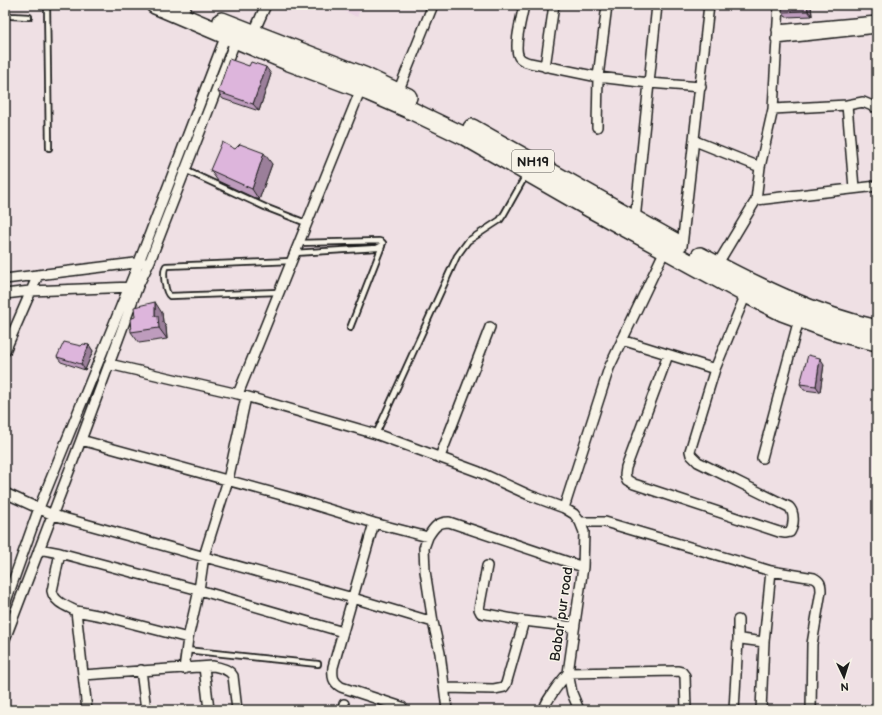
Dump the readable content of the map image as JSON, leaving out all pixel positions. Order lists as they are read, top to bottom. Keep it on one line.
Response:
{"streets":{"highway":["NH19"],"street":["Babar pur road"]},"north":"bottom"}
